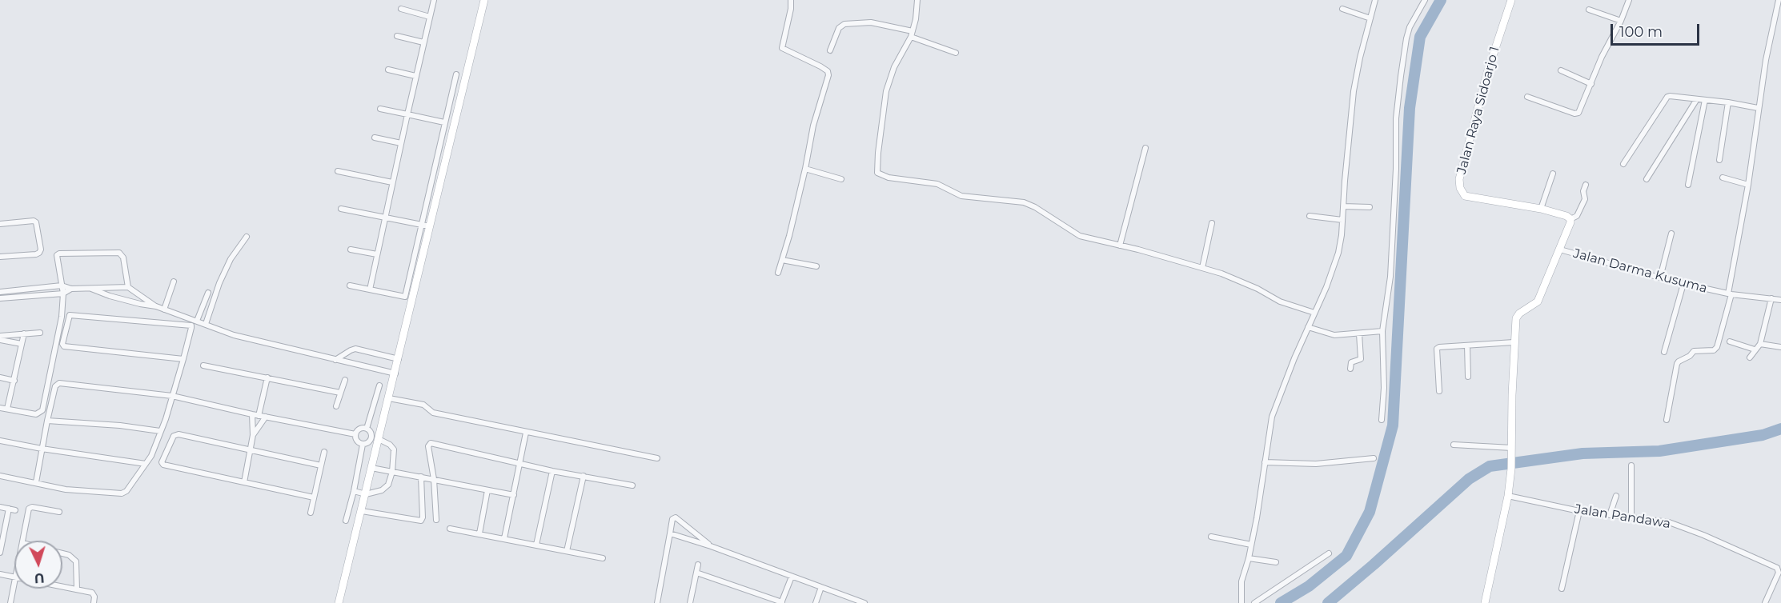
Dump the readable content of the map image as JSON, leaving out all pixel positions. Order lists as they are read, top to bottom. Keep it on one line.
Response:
{"streets":{"street":["Jalan Raya Sidoarjo 1","Jalan Darma Kusuma","Jalan Pandawa"]},"crossings":[["Jalan Darma Kusuma","Jalan Pandawa"]],"scale_bar":"100 m","north":"bottom"}
